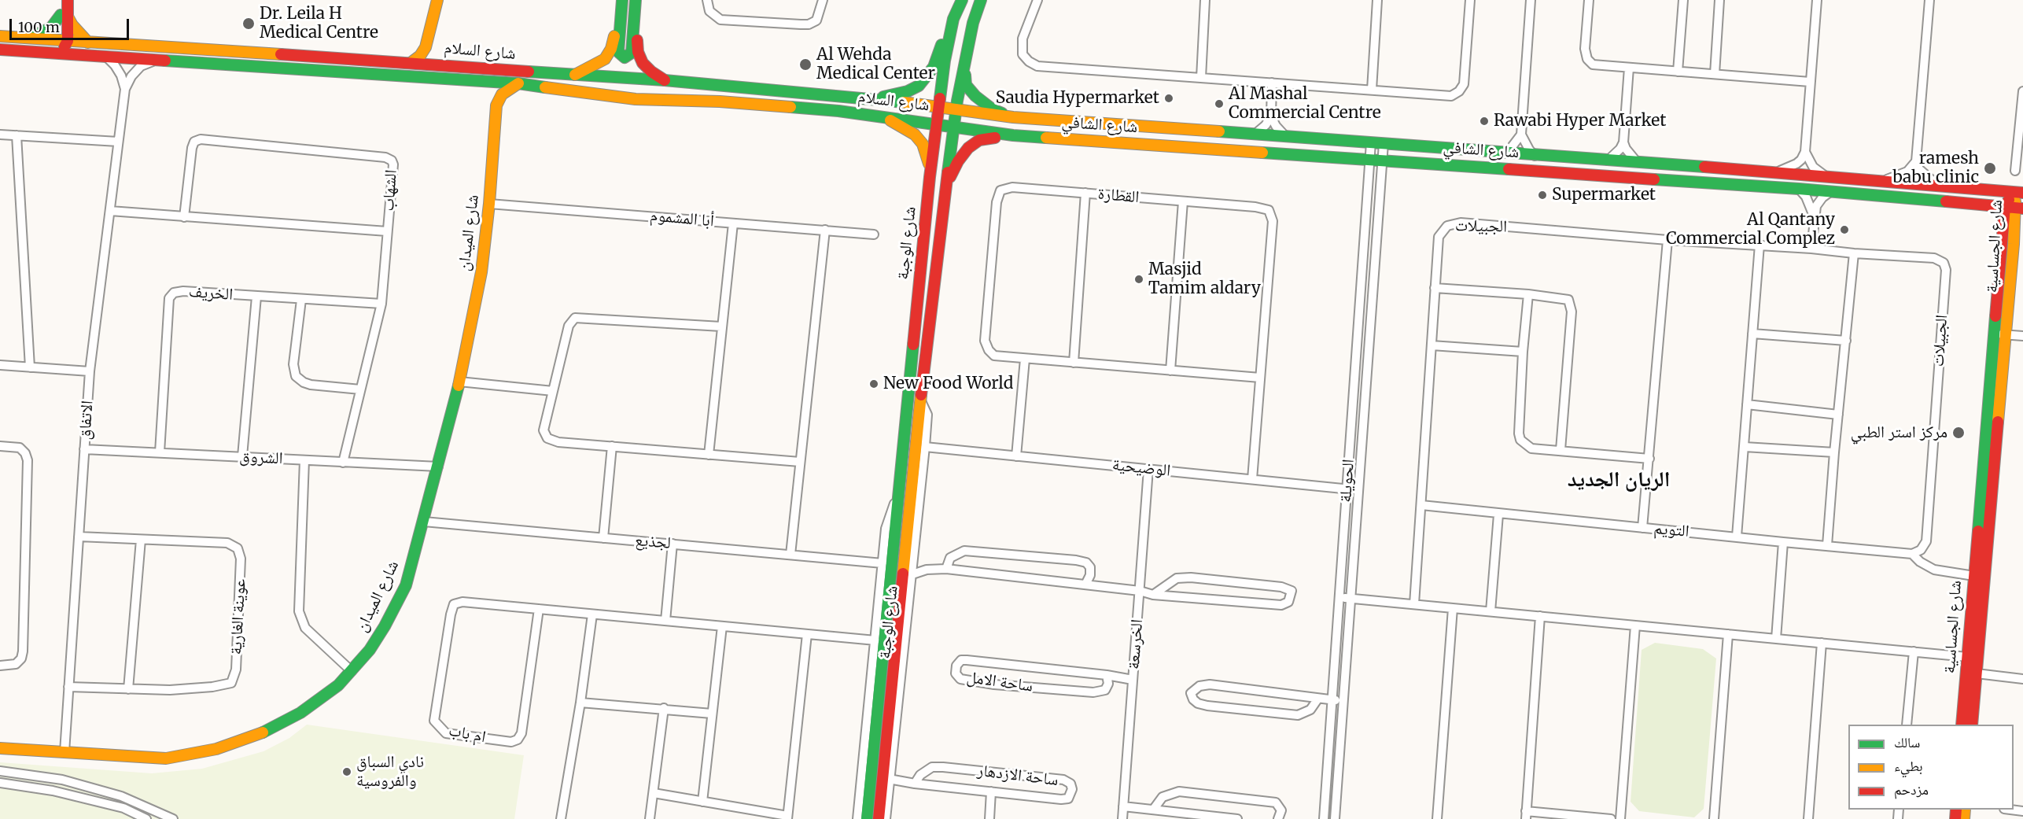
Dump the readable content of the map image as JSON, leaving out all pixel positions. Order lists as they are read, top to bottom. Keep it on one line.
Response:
{"streets":{"main road":["شارع السلام","شارع الشافي","شارع الميدان","شارع الوجبة","شارع الجساسية"],"street":["الشهاب","القطارة","أبا المشموم","الجبيلات","الخريف","الاتفاق","الشروق","الوضيحية","الحويلة","التويم","لجذيع","عوينة الغارية","الخرسعة","ساحة الامل","ام باب","ساحة الازدهار"]},"crossings":[["شارع السلام","شارع الشافي"],["شارع السلام","شارع الوجبة"],["شارع السلام","الاتفاق"],["شارع الشافي","شارع الوجبة"],["شارع الشافي","شارع الجساسية"],["شارع الشافي","الحويلة"],["الشهاب","الخريف"],["الشهاب","الشروق"],["القطارة","الوضيحية"],["أبا المشموم","شارع الميدان"],["الجبيلات","التويم"],["شارع الميدان","الاتفاق"],["شارع الميدان","الشروق"],["شارع الميدان","لجذيع"],["شارع الوجبة","الوضيحية"],["شارع الوجبة","لجذيع"],["شارع الوجبة","ام باب"],["شارع الوجبة","ساحة الازدهار"],["الخريف","الشروق"],["الاتفاق","الشروق"],["الاتفاق","عوينة الغارية"],["الوضيحية","الحويلة"],["الوضيحية","الخرسعة"],["الخرسعة","ساحة الامل"]],"districts":["الريان الجديد"],"places":["Dr. Leila H Medical Centre","Al Wehda Medical Center","Saudia Hypermarket","Al Mashal Commercial Centre","Rawabi Hyper Market","ramesh babu clinic","Supermarket","Al Qantany Commercial Complez","Masjid Tamim aldary","New Food World","مركز استر الطبي","نادي السباق والفروسية"],"legend":["سالك","بطيء","مزدحم"],"scale_bar":"100 m"}
